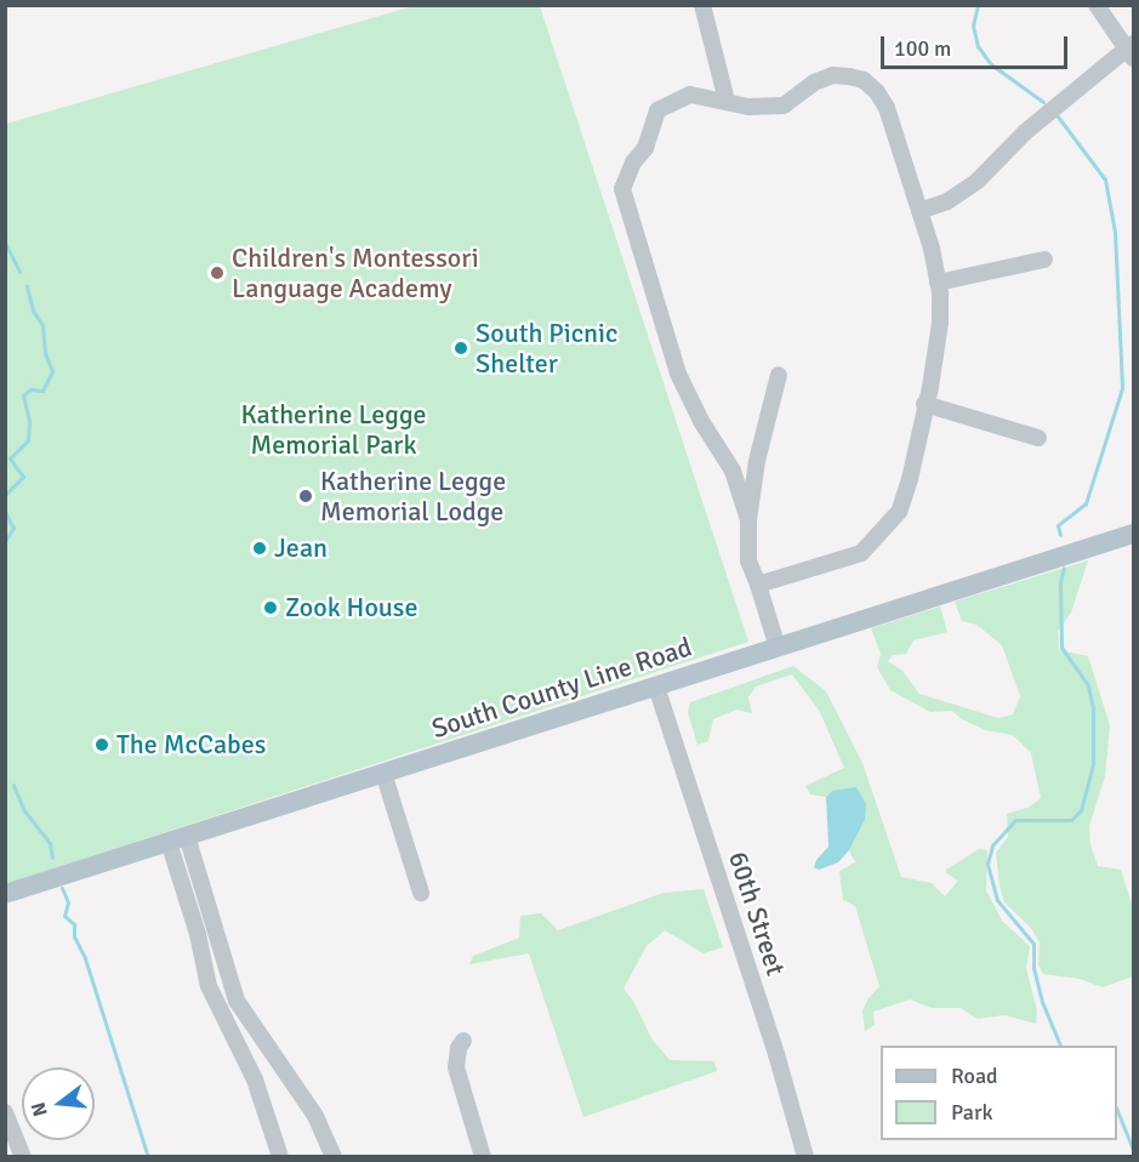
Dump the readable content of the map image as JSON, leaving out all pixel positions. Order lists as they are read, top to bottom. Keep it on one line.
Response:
{"streets":{"main road":["South County Line Road"],"street":["60th Street"]},"crossings":[["South County Line Road","60th Street"]],"parks":["Katherine Legge Memorial Park"],"places":["Children's Montessori Language Academy","South Picnic Shelter","Katherine Legge Memorial Lodge","Jean","Zook House","The McCabes"],"legend":["Road","Park"],"scale_bar":"100 m","north":"left"}
